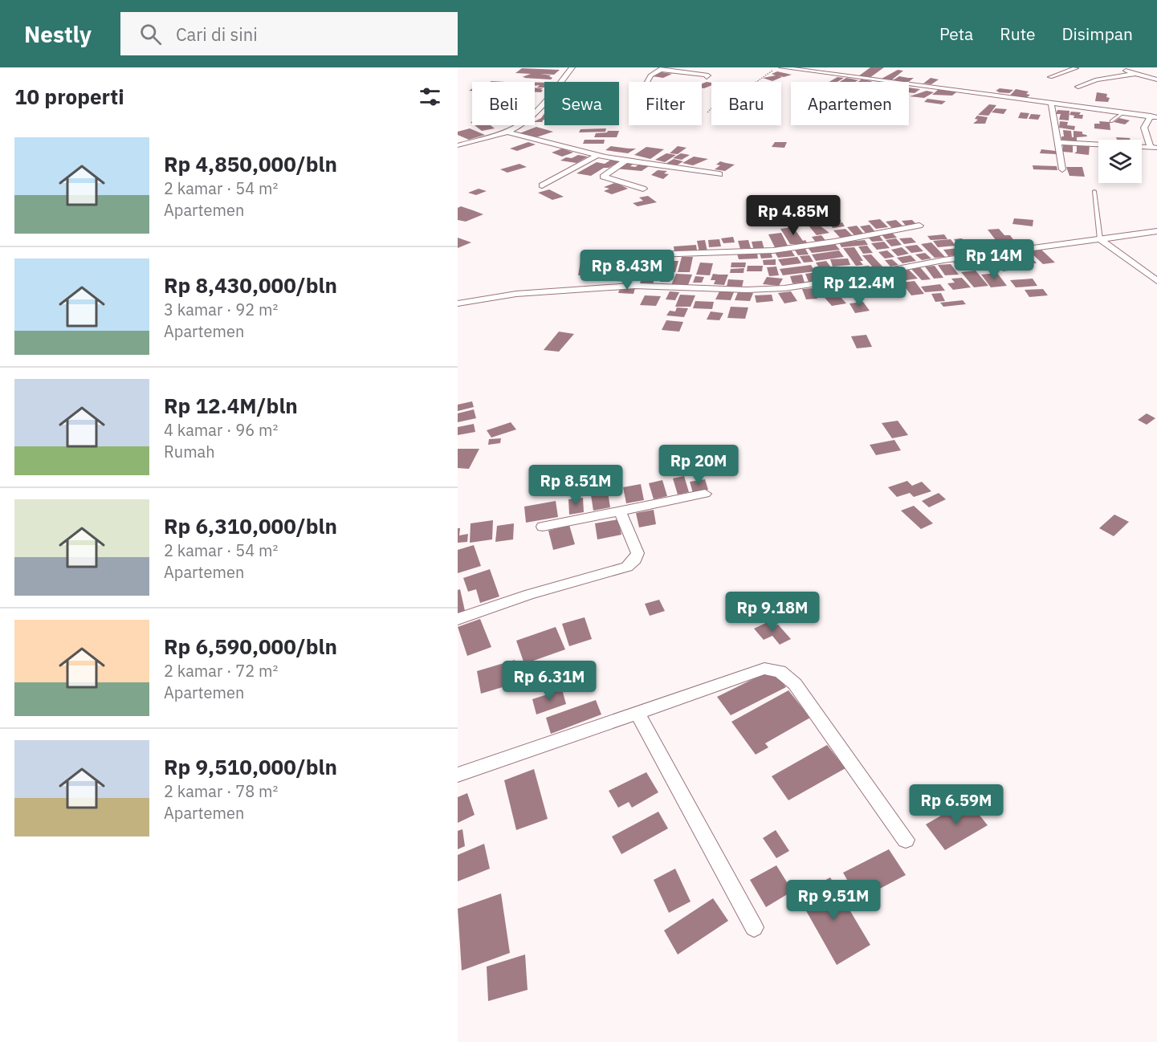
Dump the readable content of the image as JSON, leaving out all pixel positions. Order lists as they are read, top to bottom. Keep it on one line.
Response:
{"page":{"header":"Nestly","search":"Cari di sini","nav":["Peta","Rute","Disimpan"],"heading":"10 properti","chip":["Beli","Sewa","Filter","Baru","Apartemen"],"list":[{"name":"Rp 4,850,000/bln","note":"2 kamar · 54 m² · Apartemen"},{"name":"Rp 8,430,000/bln","note":"3 kamar · 92 m² · Apartemen"},{"name":"Rp 12.4M/bln","note":"4 kamar · 96 m² · Rumah"},{"name":"Rp 6,310,000/bln","note":"2 kamar · 54 m² · Apartemen"},{"name":"Rp 6,590,000/bln","note":"2 kamar · 72 m² · Apartemen"},{"name":"Rp 9,510,000/bln","note":"2 kamar · 78 m² · Apartemen"}],"price":["Rp 4.85M","Rp 14M","Rp 8.43M","Rp 12.4M","Rp 20M","Rp 8.51M","Rp 9.18M","Rp 6.31M","Rp 6.59M","Rp 9.51M"]}}
